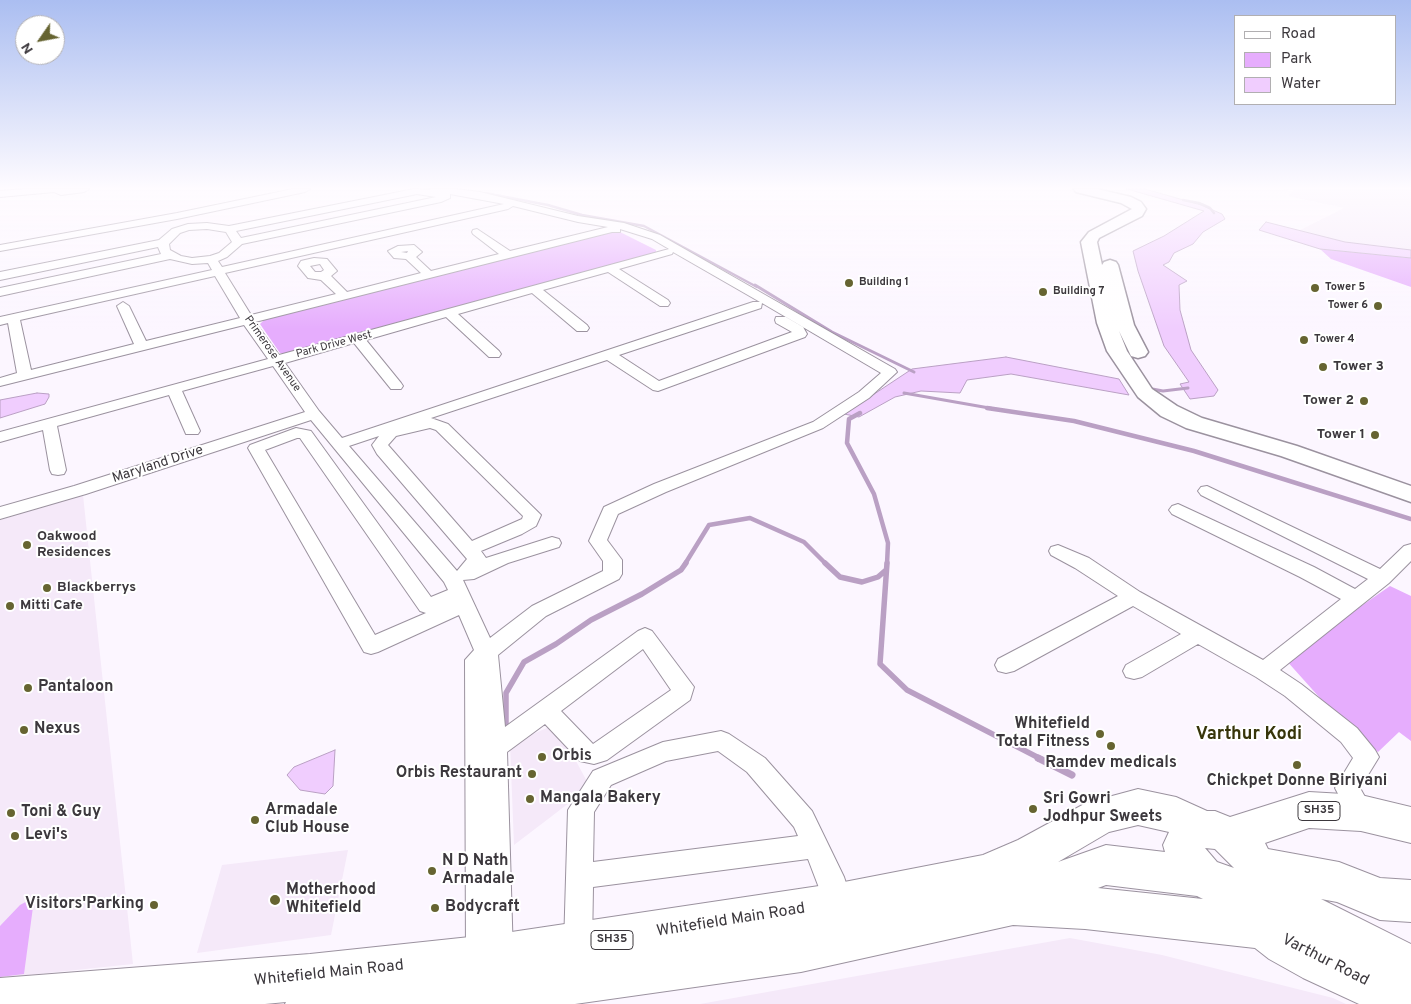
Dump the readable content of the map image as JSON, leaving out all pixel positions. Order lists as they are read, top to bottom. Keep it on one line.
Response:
{"streets":{"main road":["SH35","Whitefield Main Road","Varthur Road"],"street":["Park Drive West","Primerose Avenue","Maryland Drive"]},"crossings":[["Park Drive West","Primerose Avenue"],["Primerose Avenue","Maryland Drive"],["Primerose Avenue","Whitefield Main Road"],["SH35","Whitefield Main Road"],["SH35","Varthur Road"],["Whitefield Main Road","Varthur Road"]],"districts":["Varthur Kodi"],"places":["Building 1","Tower 5","Building 7","Tower 6","Tower 4","Tower 3","Tower 2","Tower 1","Oakwood Residences","Blackberrys","Mitti Cafe","Pantaloon","Nexus","Whitefield Total Fitness","Ramdev medicals","Orbis","Chickpet Donne Biriyani","Orbis Restaurant","Mangala Bakery","Sri Gowri Jodhpur Sweets","Toni & Guy","Armadale Club House","Levi's","N D Nath Armadale","Motherhood Whitefield","Visitors'Parking","Bodycraft"],"legend":["Road","Park","Water"],"north":"bottom left"}
